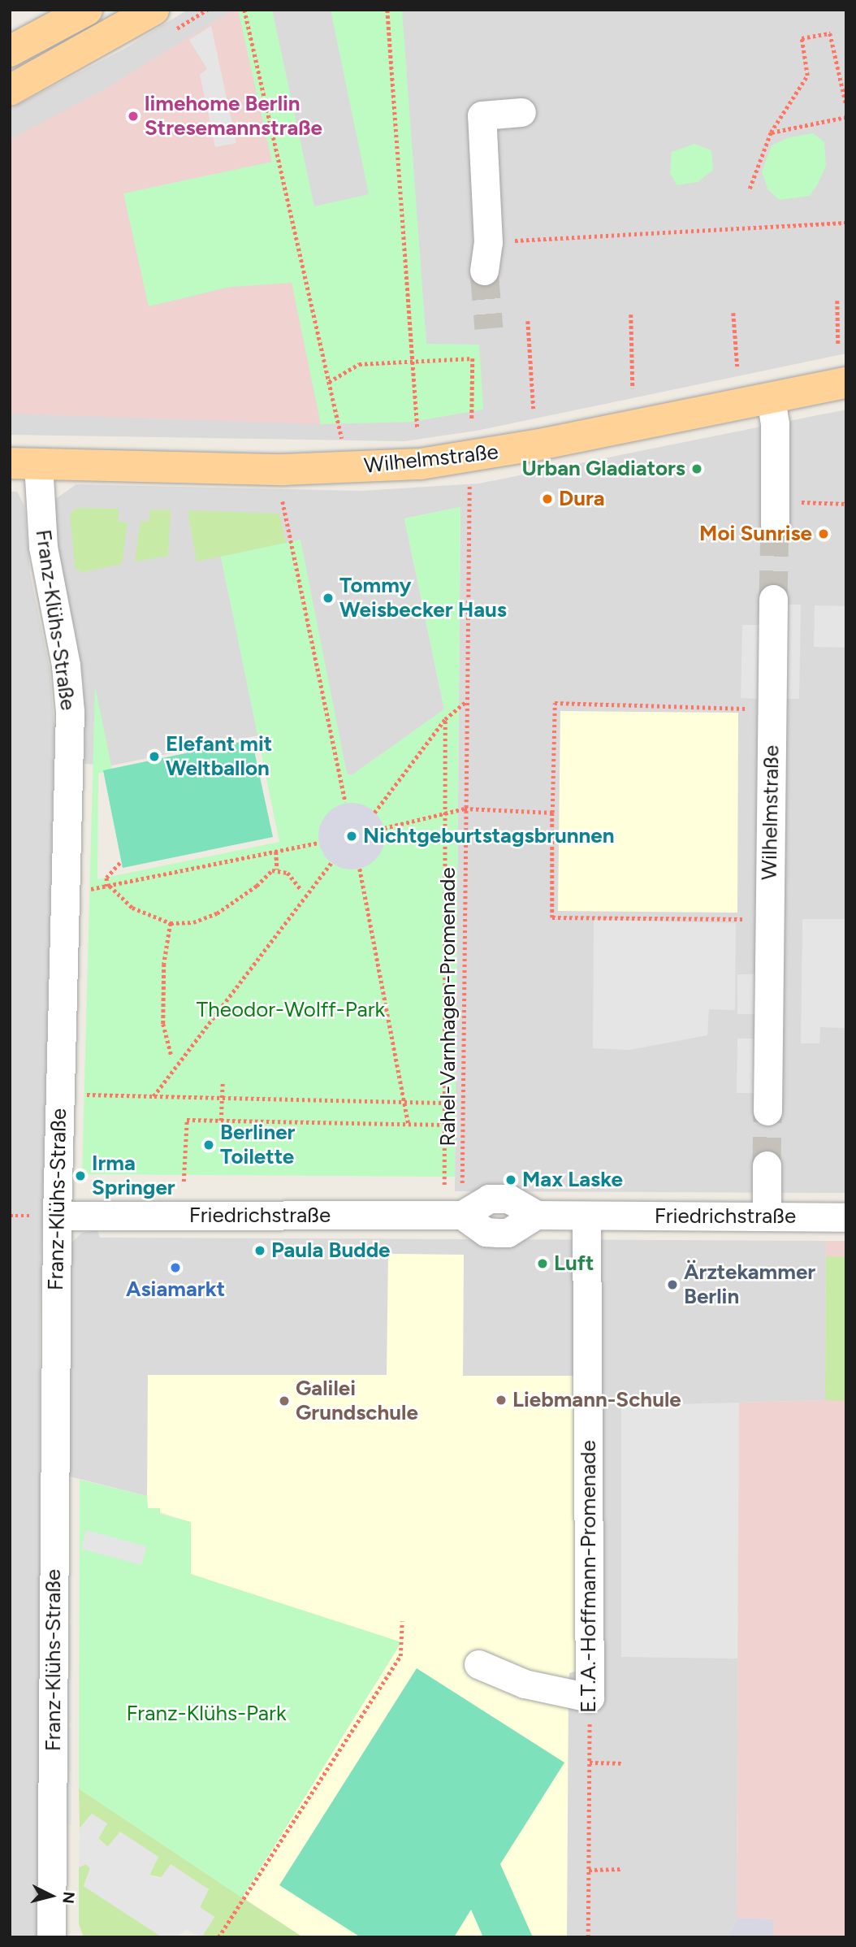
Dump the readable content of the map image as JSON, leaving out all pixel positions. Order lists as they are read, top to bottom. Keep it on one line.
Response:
{"streets":{"main road":["Wilhelmstraße"],"street":["Franz-Klühs-Straße","Friedrichstraße","E.T.A.-Hoffmann-Promenade"],"path":["Rahel-Varnhagen-Promenade"]},"crossings":[["Wilhelmstraße","Franz-Klühs-Straße"],["Wilhelmstraße","Rahel-Varnhagen-Promenade"],["Franz-Klühs-Straße","Friedrichstraße"],["Rahel-Varnhagen-Promenade","Friedrichstraße"],["Friedrichstraße","E.T.A.-Hoffmann-Promenade"]],"parks":["Theodor-Wolff-Park","Franz-Klühs-Park"],"places":["limehome Berlin Stresemannstraße","Urban Gladiators","Dura","Moi Sunrise","Tommy Weisbecker Haus","Elefant mit Weltballon","Nichtgeburtstagsbrunnen","Berliner Toilette","Irma Springer","Max Laske","Paula Budde","Luft","Asiamarkt","Ärztekammer Berlin","Liebmann-Schule","Galilei Grundschule"],"north":"right"}
